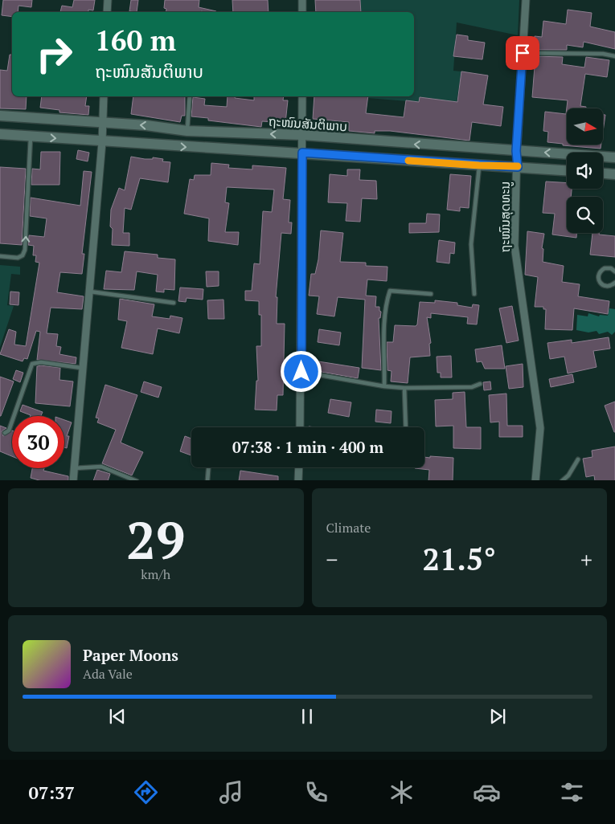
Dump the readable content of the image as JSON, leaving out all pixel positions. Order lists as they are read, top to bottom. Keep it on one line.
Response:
{"streets":{"street":["ຖະໜົນສັນຕິພາບ","ຖະໜົນສຸດທະນູ"]},"crossings":[["ຖະໜົນສັນຕິພາບ","ຖະໜົນສຸດທະນູ"]],"north":"right","page":{"turn":["160 m","ຖະໜົນສັນຕິພາບ"],"limit":"30","trip":"07:38 · 1 min · 400 m","tile":[["29","km/h"],"Climate"],"heat":["−","21.5°","+"],"song":["Paper Moons","Ada Vale"],"tabs":"07:37"}}
